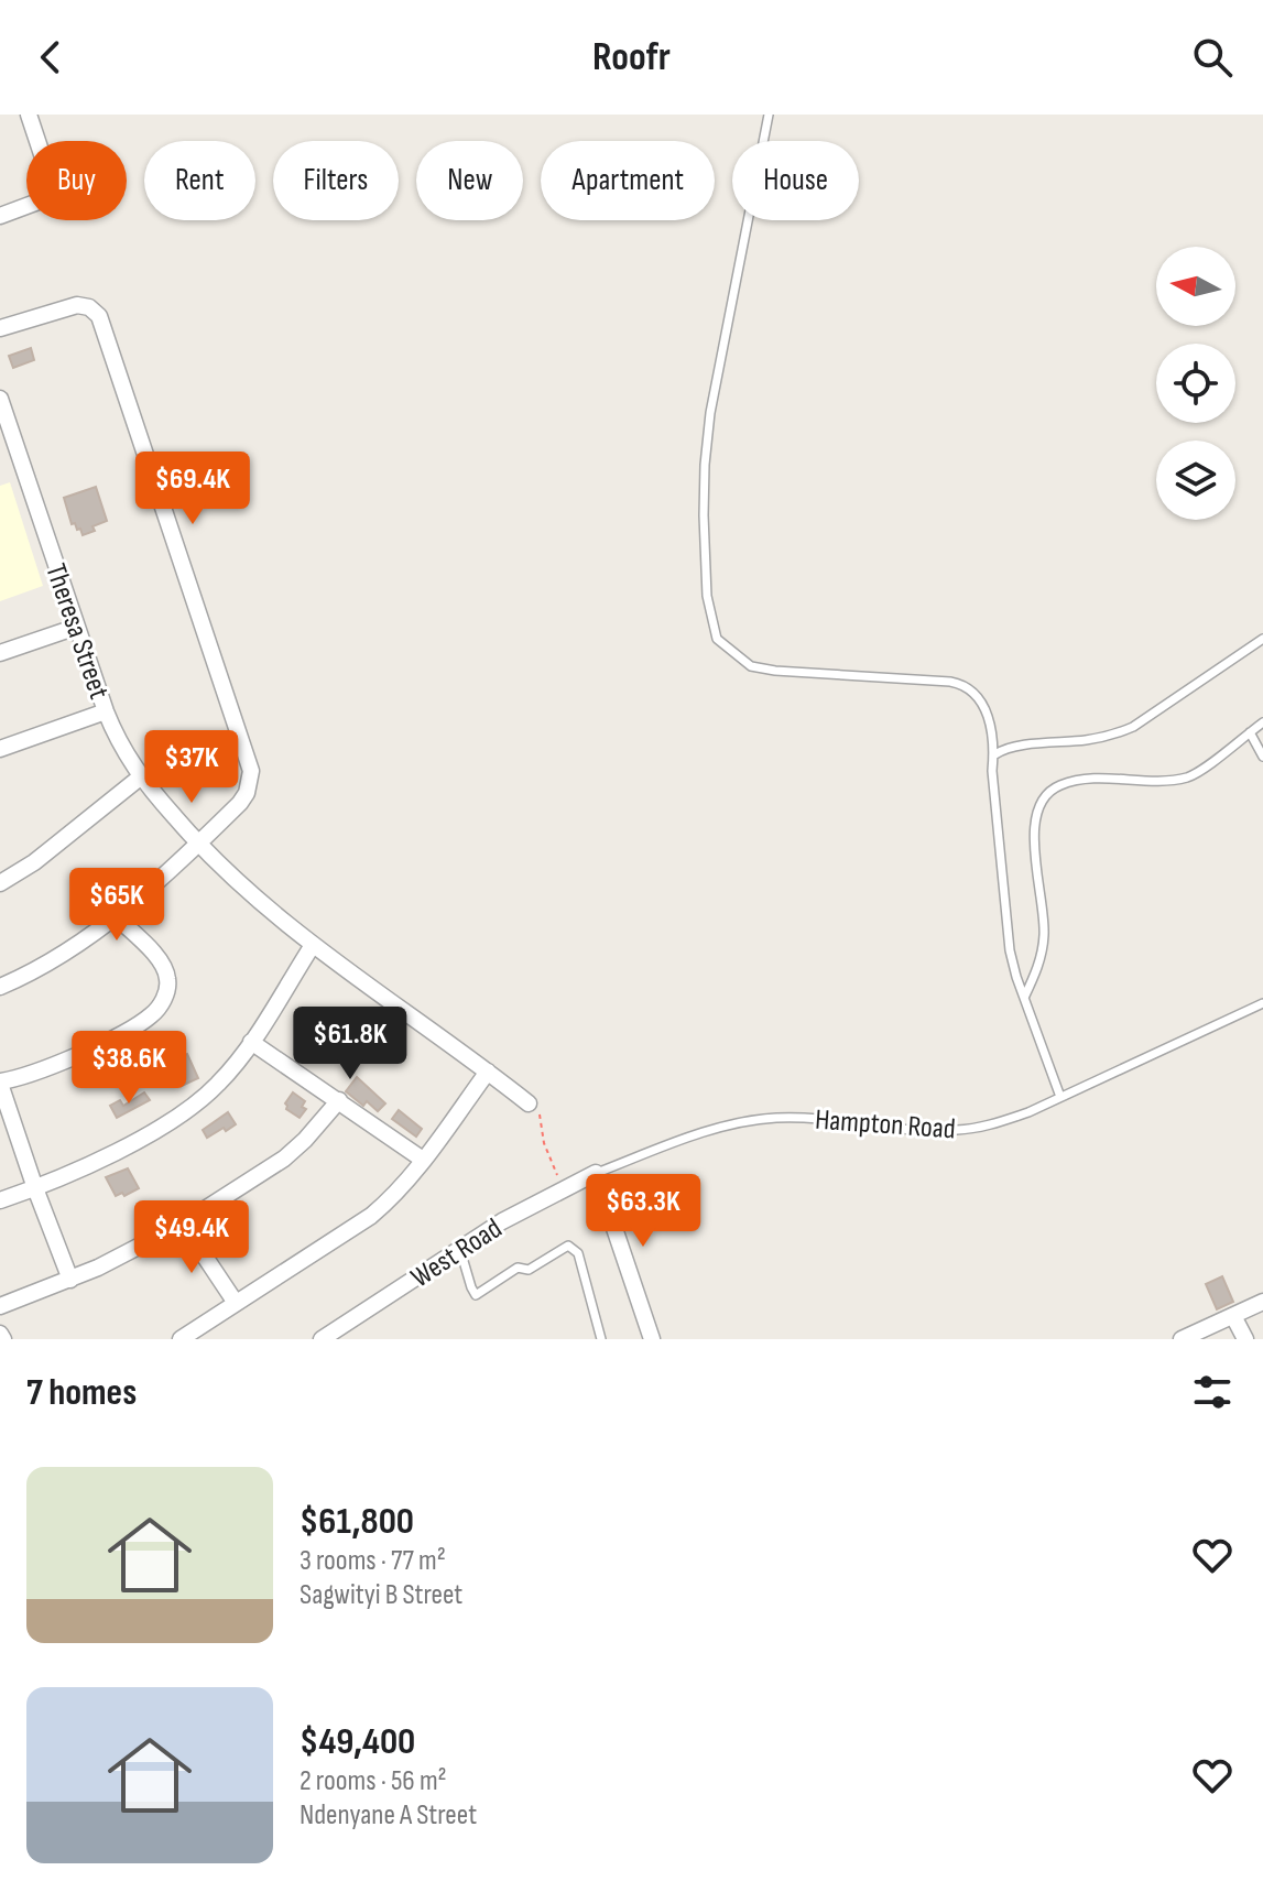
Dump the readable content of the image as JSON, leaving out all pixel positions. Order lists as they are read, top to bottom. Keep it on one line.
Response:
{"streets":{"street":["Theresa Street","West Road"],"lane":["Hampton Road"]},"crossings":[["Hampton Road","West Road"]],"north":"left","page":{"header":"Roofr","chip":["Buy","Rent","Filters","New","Apartment","House"],"price":["$69.4K","$37K","$65K","$61.8K","$38.6K","$63.3K","$49.4K"],"heading":"7 homes","list":[{"name":"$61,800","note":"3 rooms · 77 m² · Sagwityi B Street"},{"name":"$49,400","note":"2 rooms · 56 m² · Ndenyane A Street"}]}}
